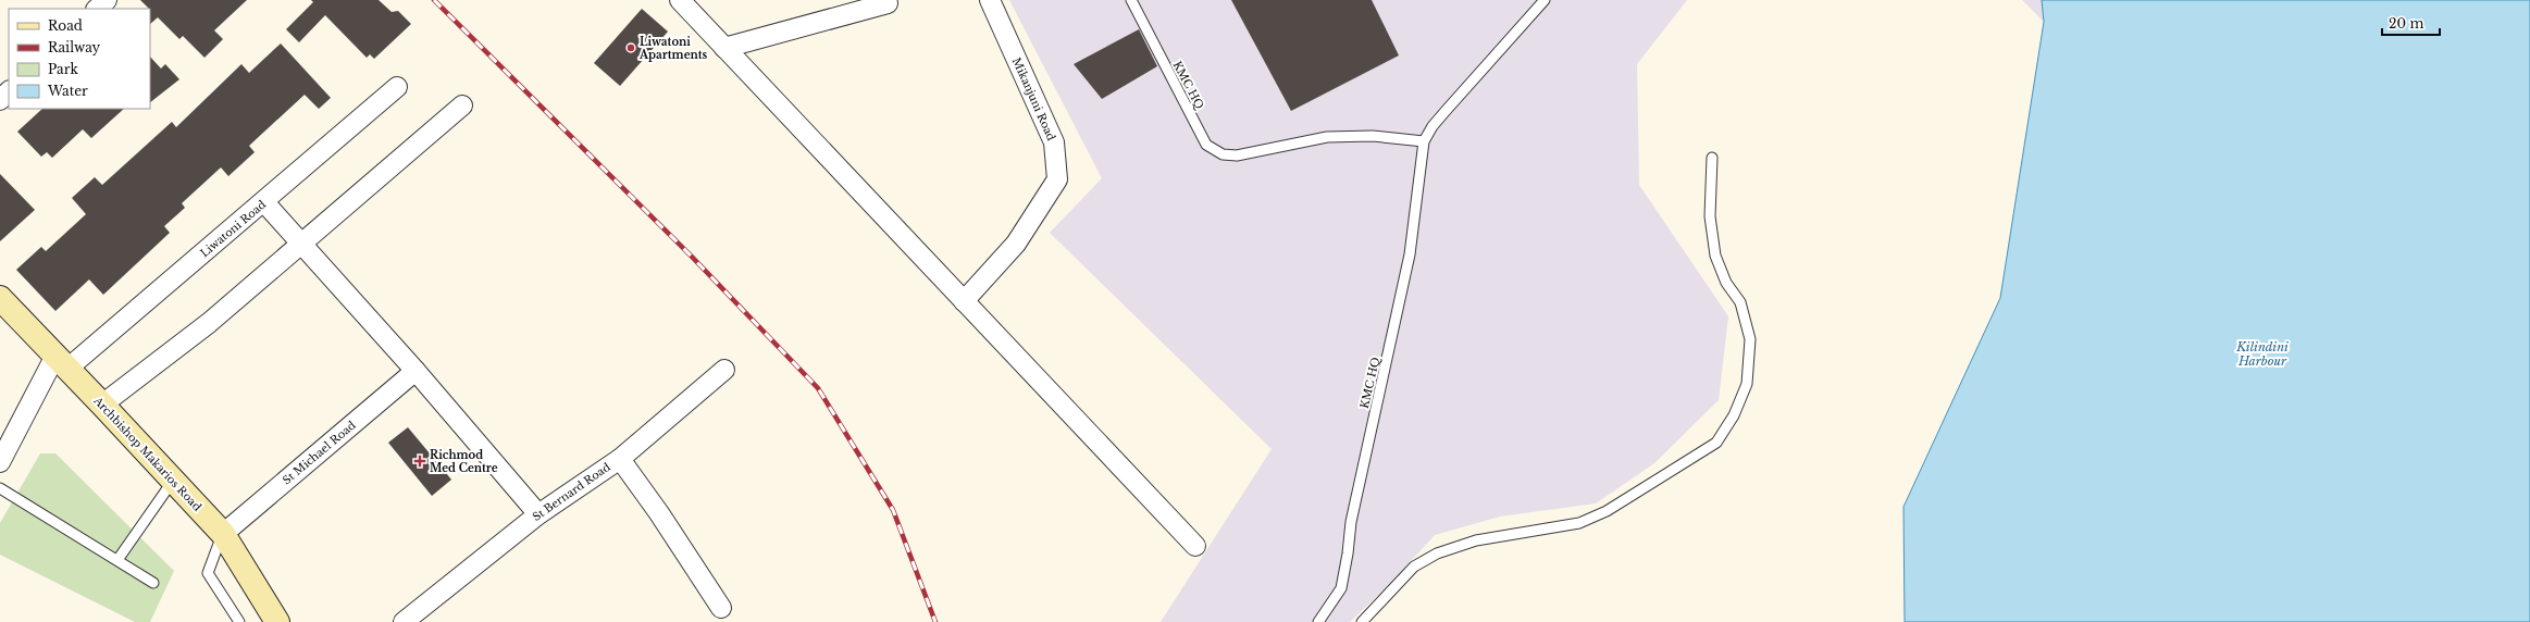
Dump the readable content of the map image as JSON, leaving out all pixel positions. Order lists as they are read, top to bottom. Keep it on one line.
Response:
{"streets":{"street":["Mikanjuni Road","Liwatoni Road","St Michael Road","Archbishop Makarios Road","St Bernard Road"],"lane":["KMC HQ"]},"crossings":[["Liwatoni Road","Archbishop Makarios Road"],["St Michael Road","Archbishop Makarios Road"]],"water":["Kilindini Harbour"],"places":{"other":["Liwatoni Apartments"],"health":["Richmod Med Centre"]},"legend":["Road","Railway","Park","Water"],"scale_bar":"20 m"}
